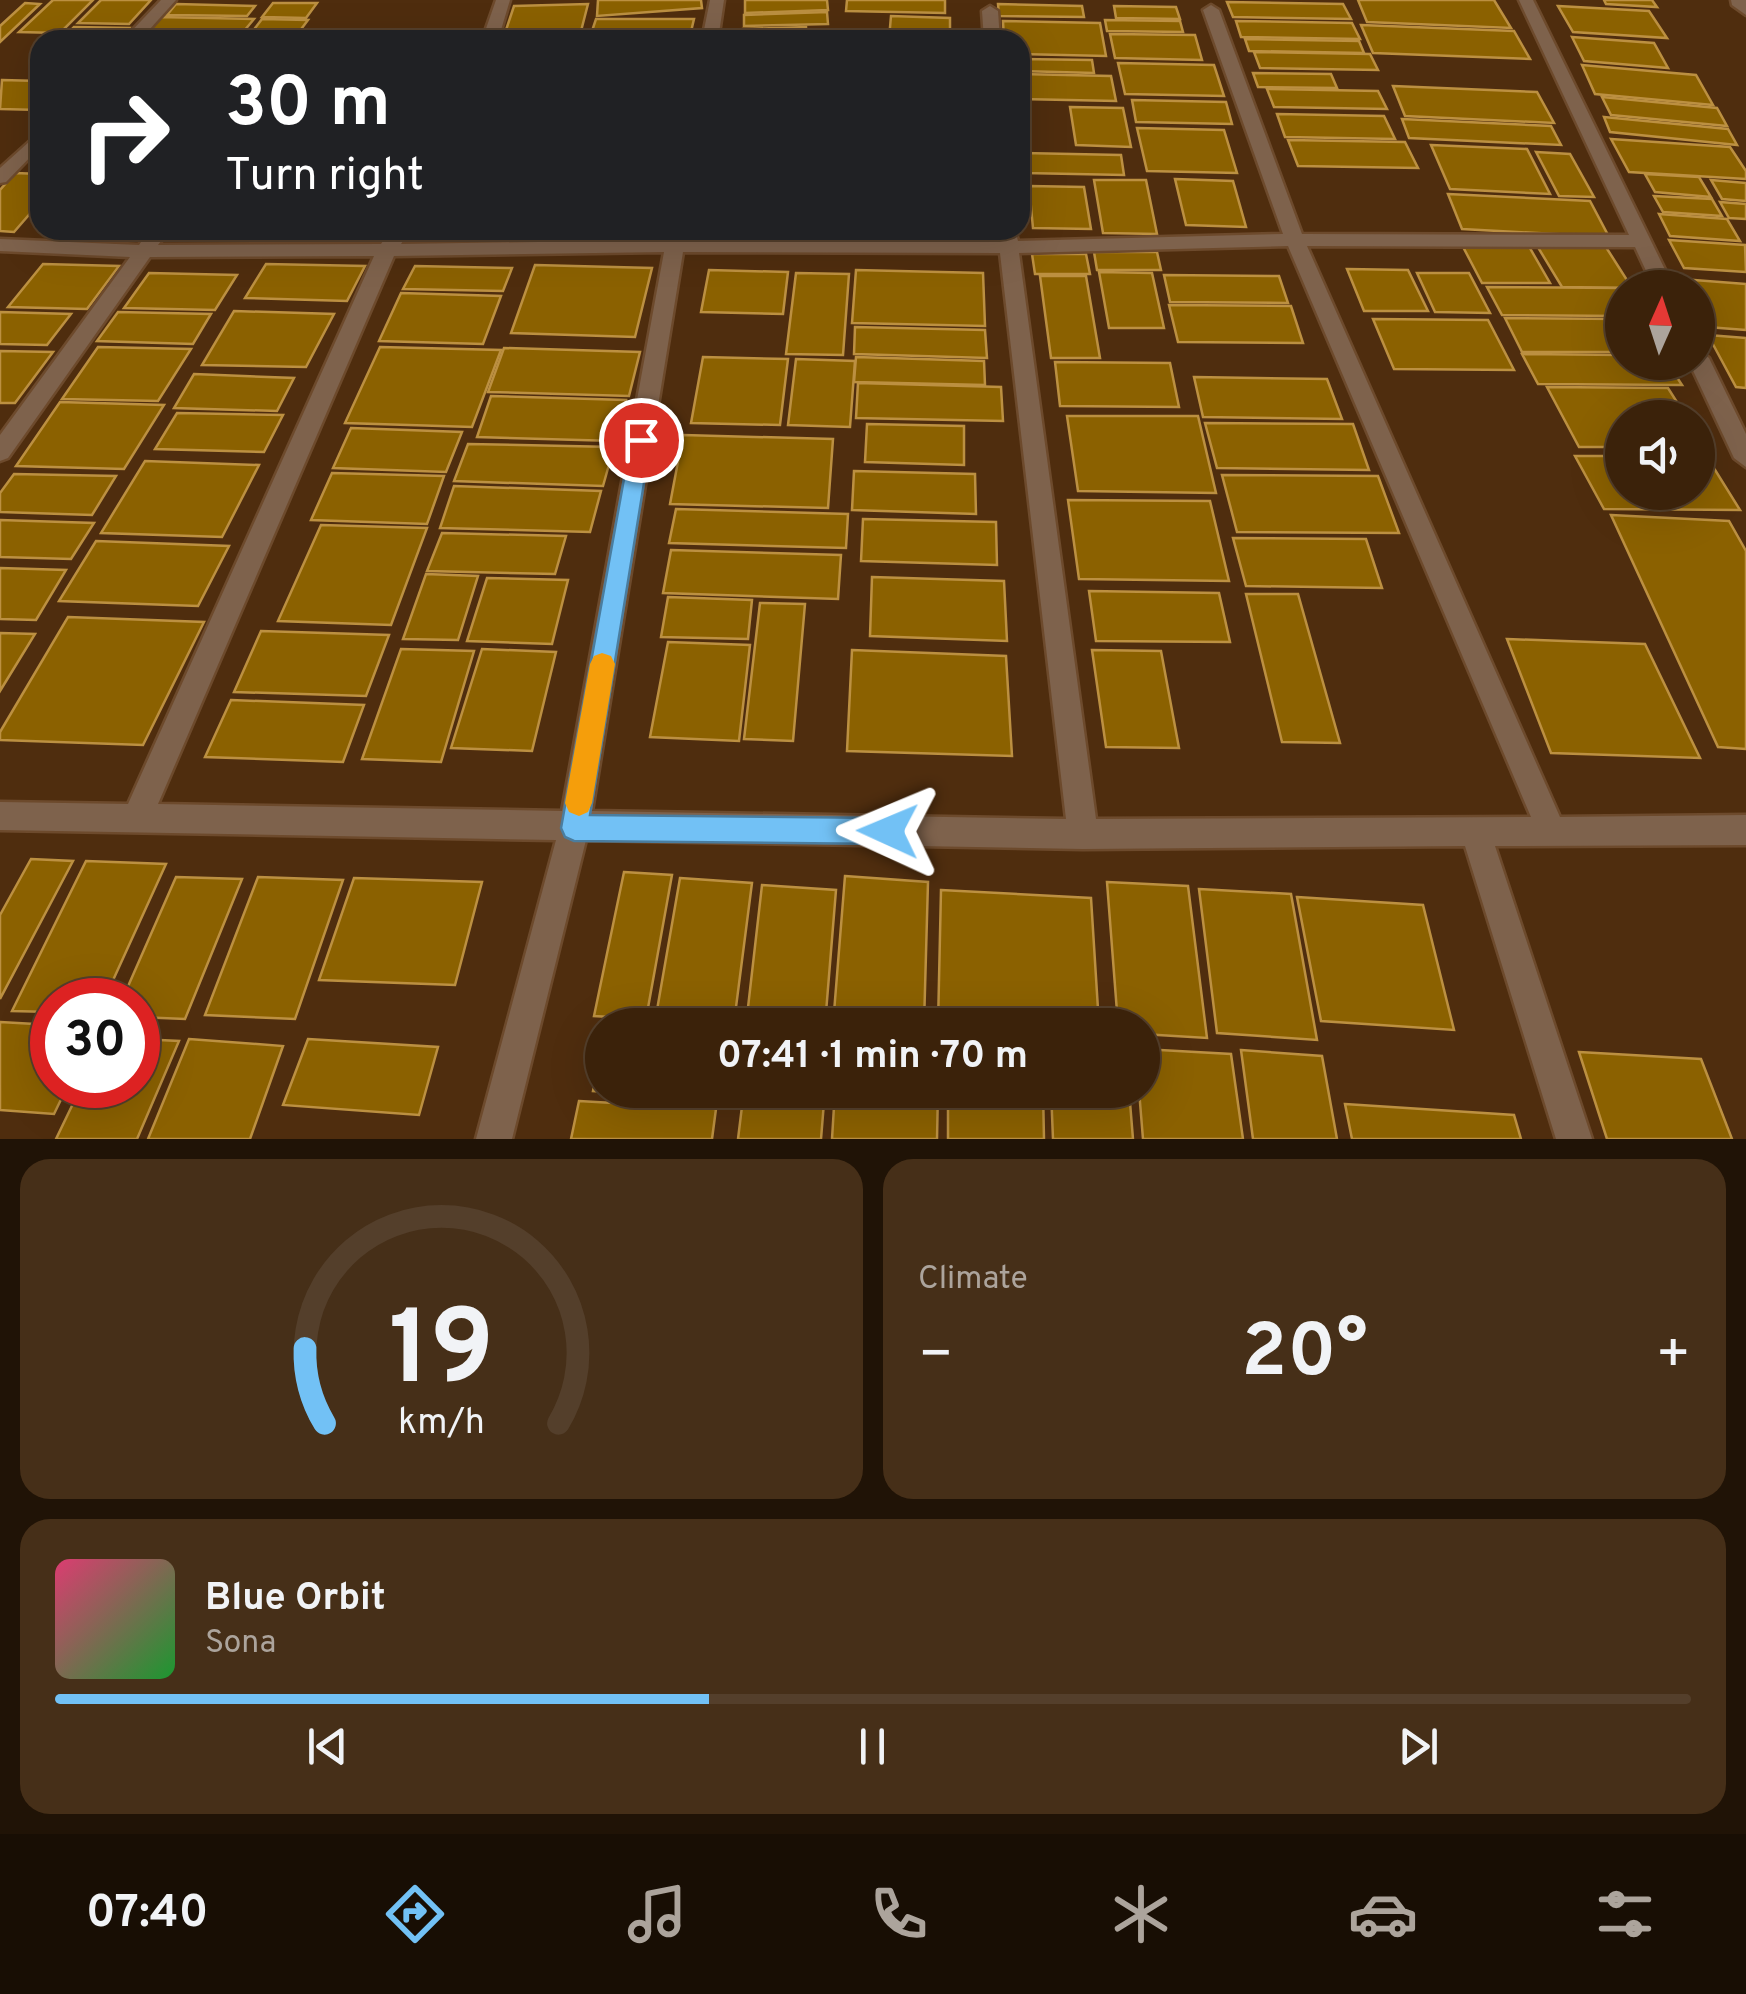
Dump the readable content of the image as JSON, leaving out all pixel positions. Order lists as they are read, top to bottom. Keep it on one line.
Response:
{"north":"top","page":{"turn":["30 m","Turn right"],"limit":"30","trip":"07:41 · 1 min · 70 m","tile":"Climate","heat":["−","20°","+"],"song":["Blue Orbit","Sona"],"tabs":"07:40","gauge":["19","km/h"]}}
